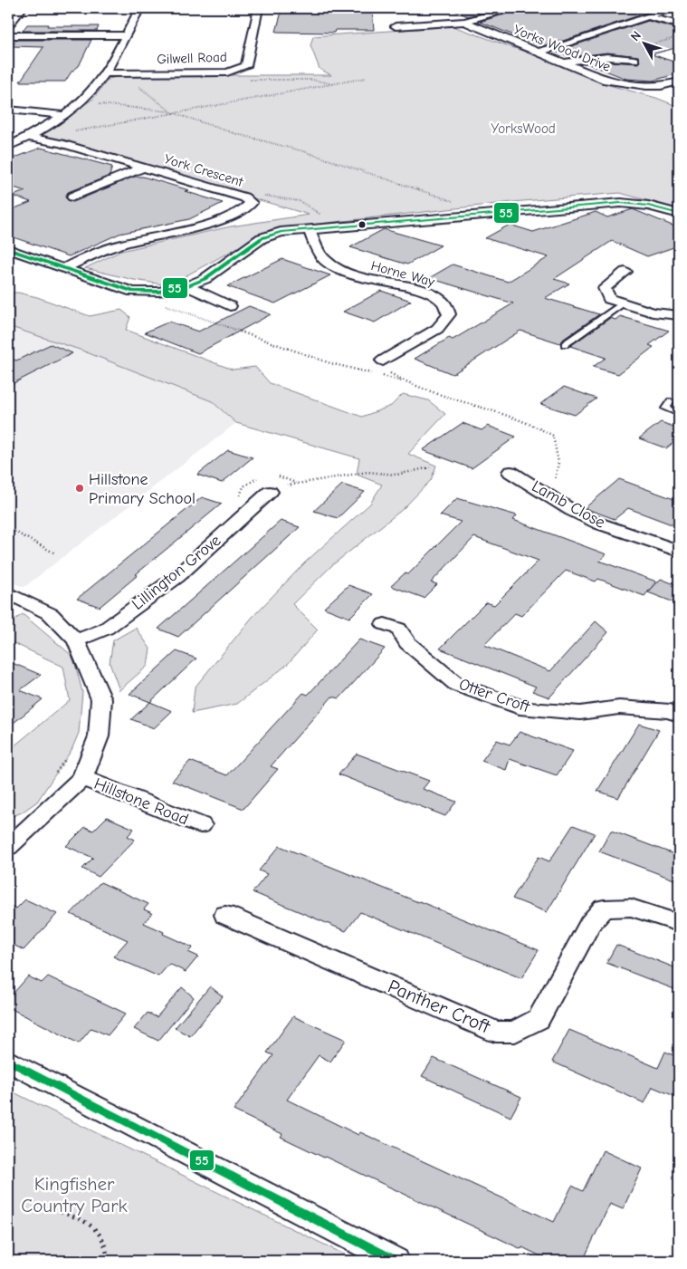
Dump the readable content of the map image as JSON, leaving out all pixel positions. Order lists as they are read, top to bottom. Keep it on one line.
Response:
{"streets":{"street":["Yorks Wood Drive","Gilwell Road","York Crescent","Horne Way","Lamb Close","Lillington Grove","Otter Croft","Hillstone Road","Panther Croft"]},"crossings":[["Lillington Grove","Hillstone Road"]],"parks":["YorksWood","Kingfisher Country Park"],"places":["Hillstone Primary School"],"lines":["transit line 55"],"north":"top left"}
